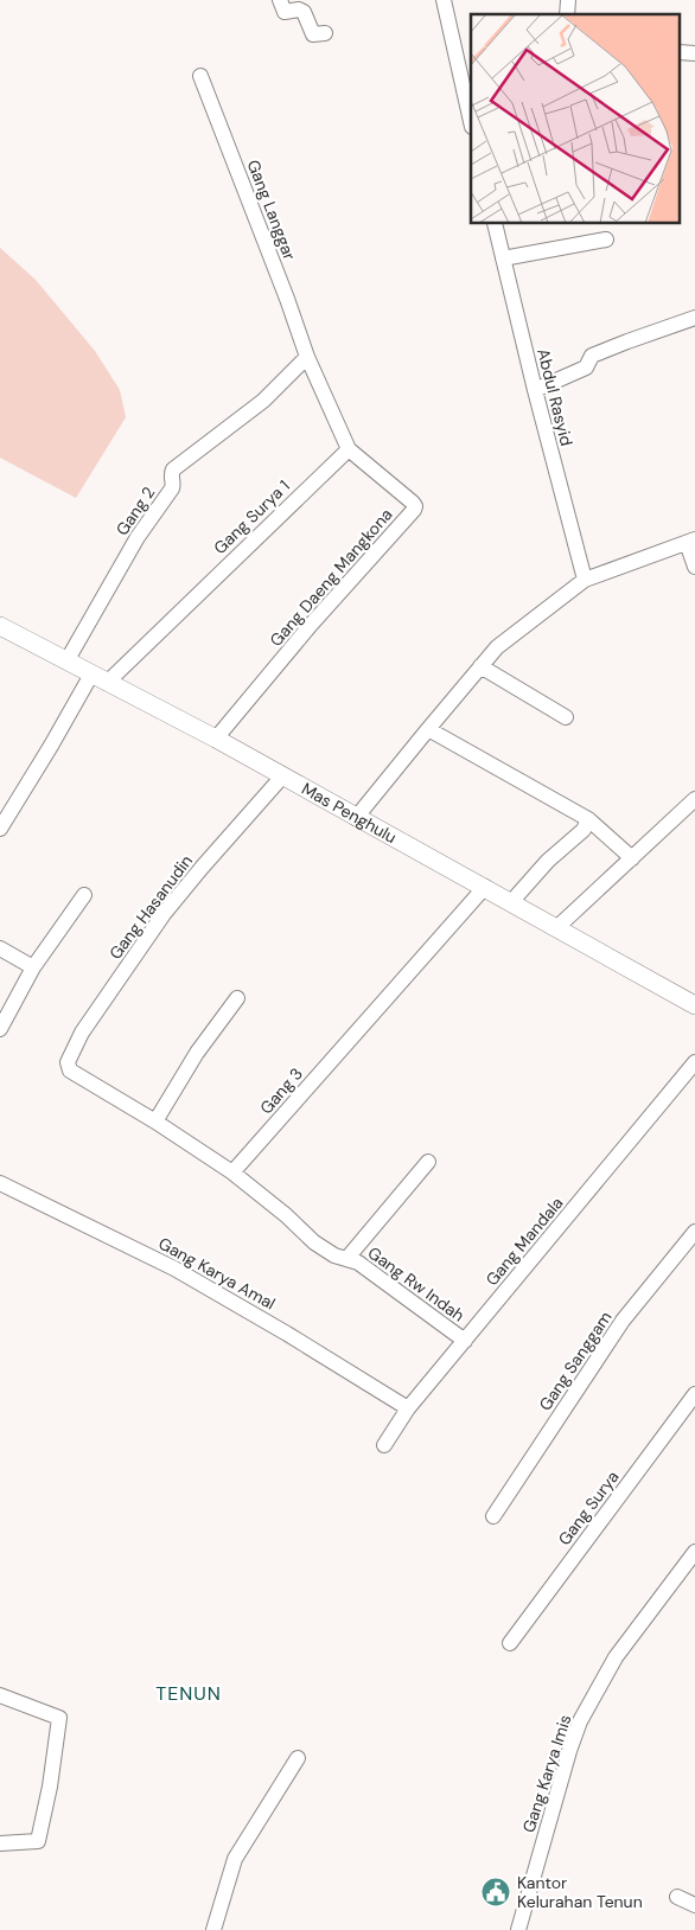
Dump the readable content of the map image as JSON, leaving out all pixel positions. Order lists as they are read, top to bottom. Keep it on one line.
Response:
{"streets":{"street":["Gang Langgar","Abdul Rasyid","Gang 2","Gang Surya 1","Gang Daeng Mangkona","Mas Penghulu","Gang Hasanudin","Gang 3","Gang Mandala","Gang Karya Amal","Gang Rw Indah","Gang Sanggam","Gang Surya","Gang Karya Imis"]},"crossings":[["Gang Langgar","Gang 2"],["Gang 2","Mas Penghulu"],["Gang Surya 1","Gang Daeng Mangkona"],["Gang Surya 1","Mas Penghulu"],["Gang Daeng Mangkona","Mas Penghulu"],["Mas Penghulu","Gang Hasanudin"],["Mas Penghulu","Gang 3"],["Gang 3","Gang Rw Indah"],["Gang Mandala","Gang Karya Amal"],["Gang Mandala","Gang Rw Indah"]],"districts":["TENUN"],"places":{"public building":["Kantor Kelurahan Tenun"]}}
